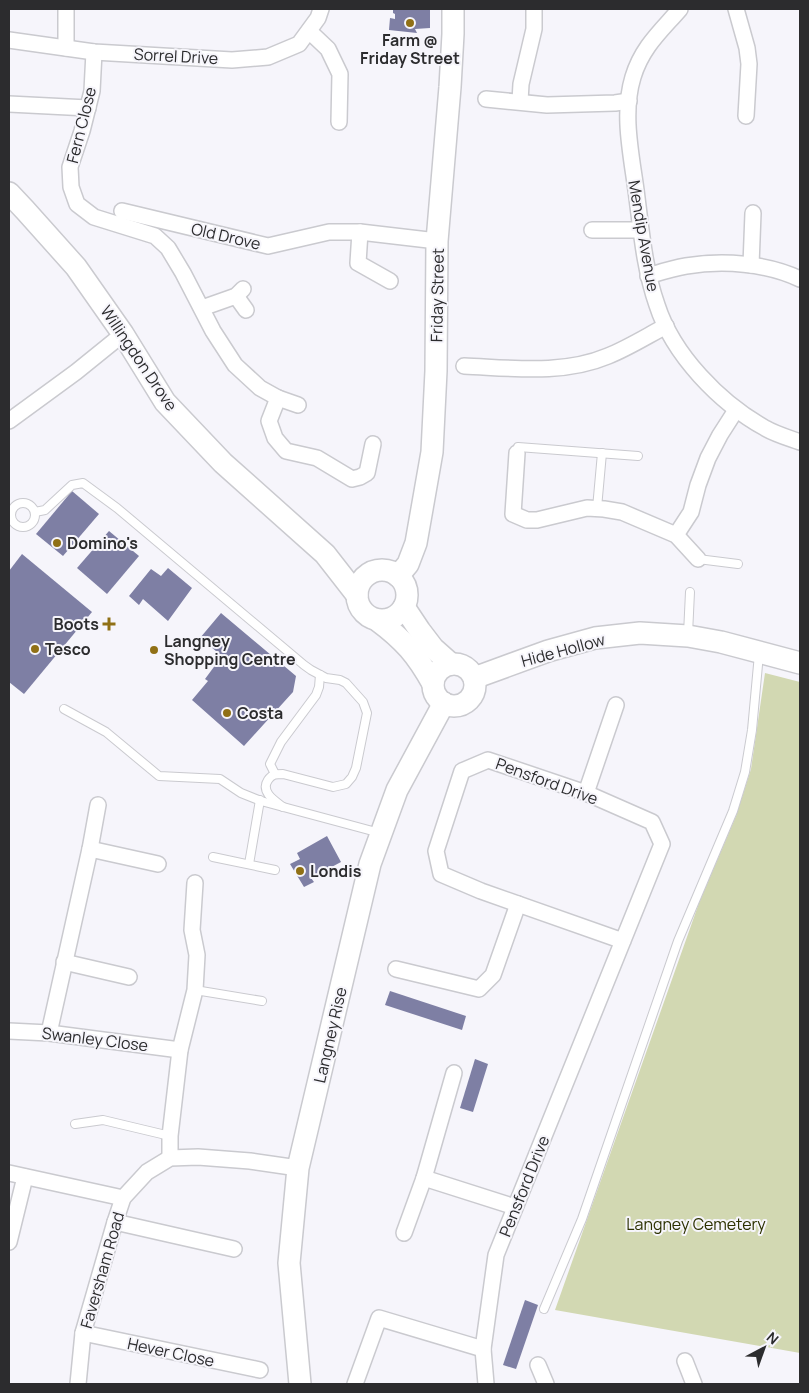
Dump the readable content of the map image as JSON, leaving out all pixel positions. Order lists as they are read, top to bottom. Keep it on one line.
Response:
{"streets":{"main road":["Friday Street","Willingdon Drove","Hide Hollow","Langney Rise"],"street":["Sorrel Drive","Fern Close","Old Drove","Mendip Avenue","Pensford Drive","Swanley Close","Faversham Road","Hever Close"]},"crossings":[["Sorrel Drive","Fern Close"],["Old Drove","Friday Street"],["Friday Street","Willingdon Drove"],["Hide Hollow","Langney Rise"],["Langney Rise","Faversham Road"],["Faversham Road","Hever Close"]],"parks":["Langney Cemetery"],"places":{"other":["Farm @ Friday Street","Domino's","Tesco","Langney Shopping Centre","Costa","Londis"],"health":["Boots"]},"north":"top right"}
